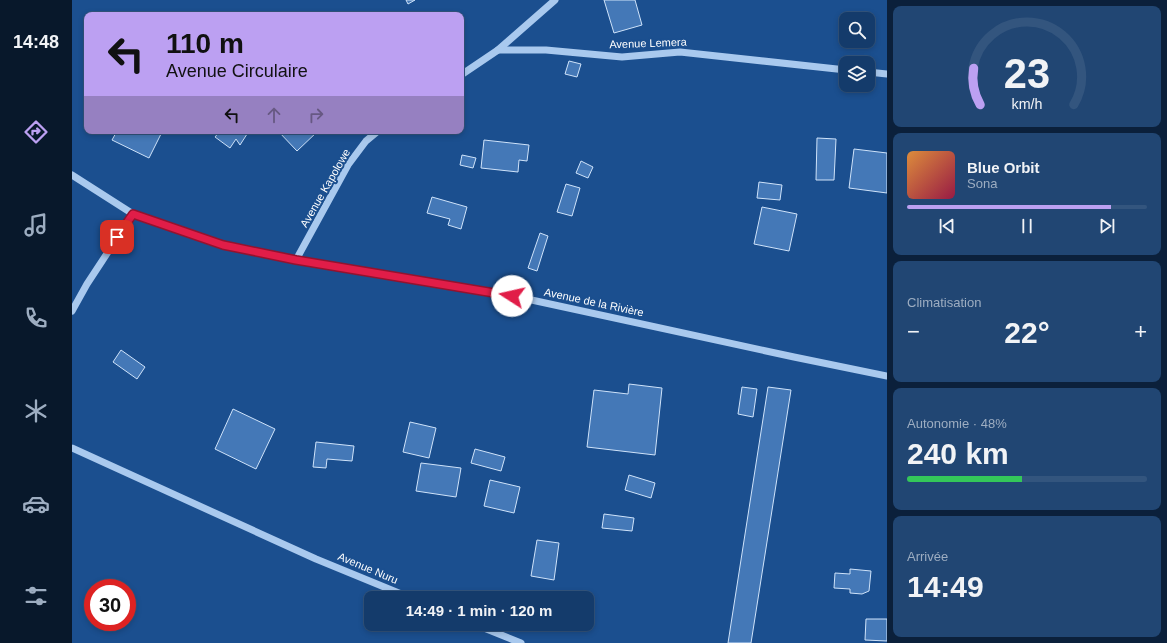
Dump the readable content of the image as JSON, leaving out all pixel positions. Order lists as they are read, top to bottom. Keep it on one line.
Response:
{"streets":{"street":["Avenue Lemera","Avenue Kapolowe","Avenue de la Rivière","Avenue Nuru"]},"crossings":[["Avenue Kapolowe","Avenue de la Rivière"]],"page":{"tabs":"14:48","turn":["110 m","Avenue Circulaire"],"song":["Blue Orbit","Sona"],"tile":["Climatisation",["Autonomie · 48%","240 km"],["Arrivée","14:49"]],"heat":["−","22°","+"],"limit":"30","trip":"14:49 · 1 min · 120 m","gauge":["23","km/h"]}}
